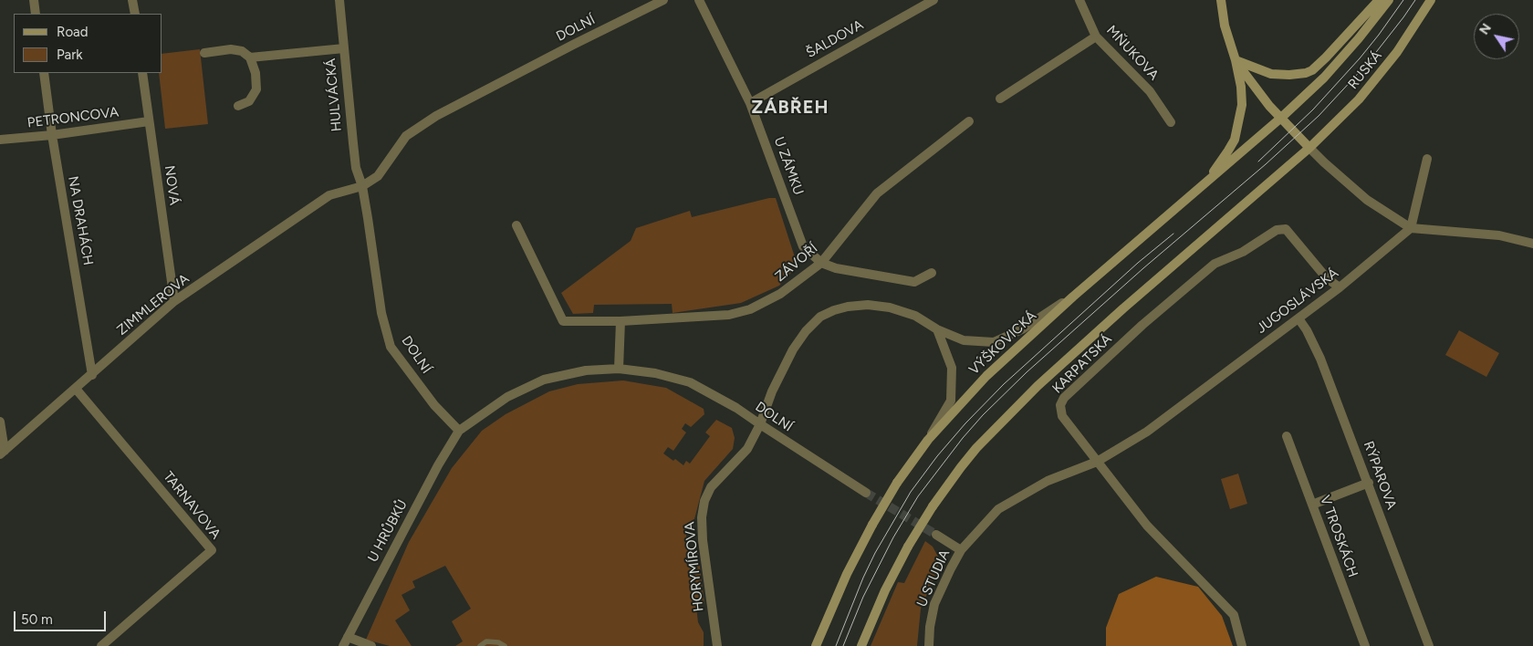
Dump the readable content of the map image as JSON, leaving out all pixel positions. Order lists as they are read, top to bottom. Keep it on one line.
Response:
{"streets":{"street":["DOLNÍ","ŠALDOVA","MŇUKOVA","RUSKÁ","HULVÁCKÁ","PETRONCOVA","U ZÁMKU","NOVÁ","NA DRAHÁCH","ZÁVOŘÍ","JUGOSLÁVSKÁ","ZIMMLEROVA","VÝŠKOVICKÁ","KARPATSKÁ","RÝPAROVA","TARNAVOVA","U HRŮBKŮ","V TROSKÁCH","HORYMÍROVA","U STUDIA"]},"crossings":[["DOLNÍ","HULVÁCKÁ"],["DOLNÍ","ZIMMLEROVA"],["DOLNÍ","U HRŮBKŮ"],["DOLNÍ","HORYMÍROVA"],["ŠALDOVA","U ZÁMKU"],["RUSKÁ","VÝŠKOVICKÁ"],["HULVÁCKÁ","ZIMMLEROVA"],["PETRONCOVA","NOVÁ"],["PETRONCOVA","NA DRAHÁCH"],["U ZÁMKU","ZÁVOŘÍ"],["NOVÁ","ZIMMLEROVA"],["NA DRAHÁCH","ZIMMLEROVA"],["JUGOSLÁVSKÁ","KARPATSKÁ"],["JUGOSLÁVSKÁ","RÝPAROVA"],["JUGOSLÁVSKÁ","U STUDIA"],["ZIMMLEROVA","TARNAVOVA"],["VÝŠKOVICKÁ","HORYMÍROVA"]],"districts":["ZÁBŘEH"],"legend":["Road","Park"],"scale_bar":"50 m","north":"top left"}
